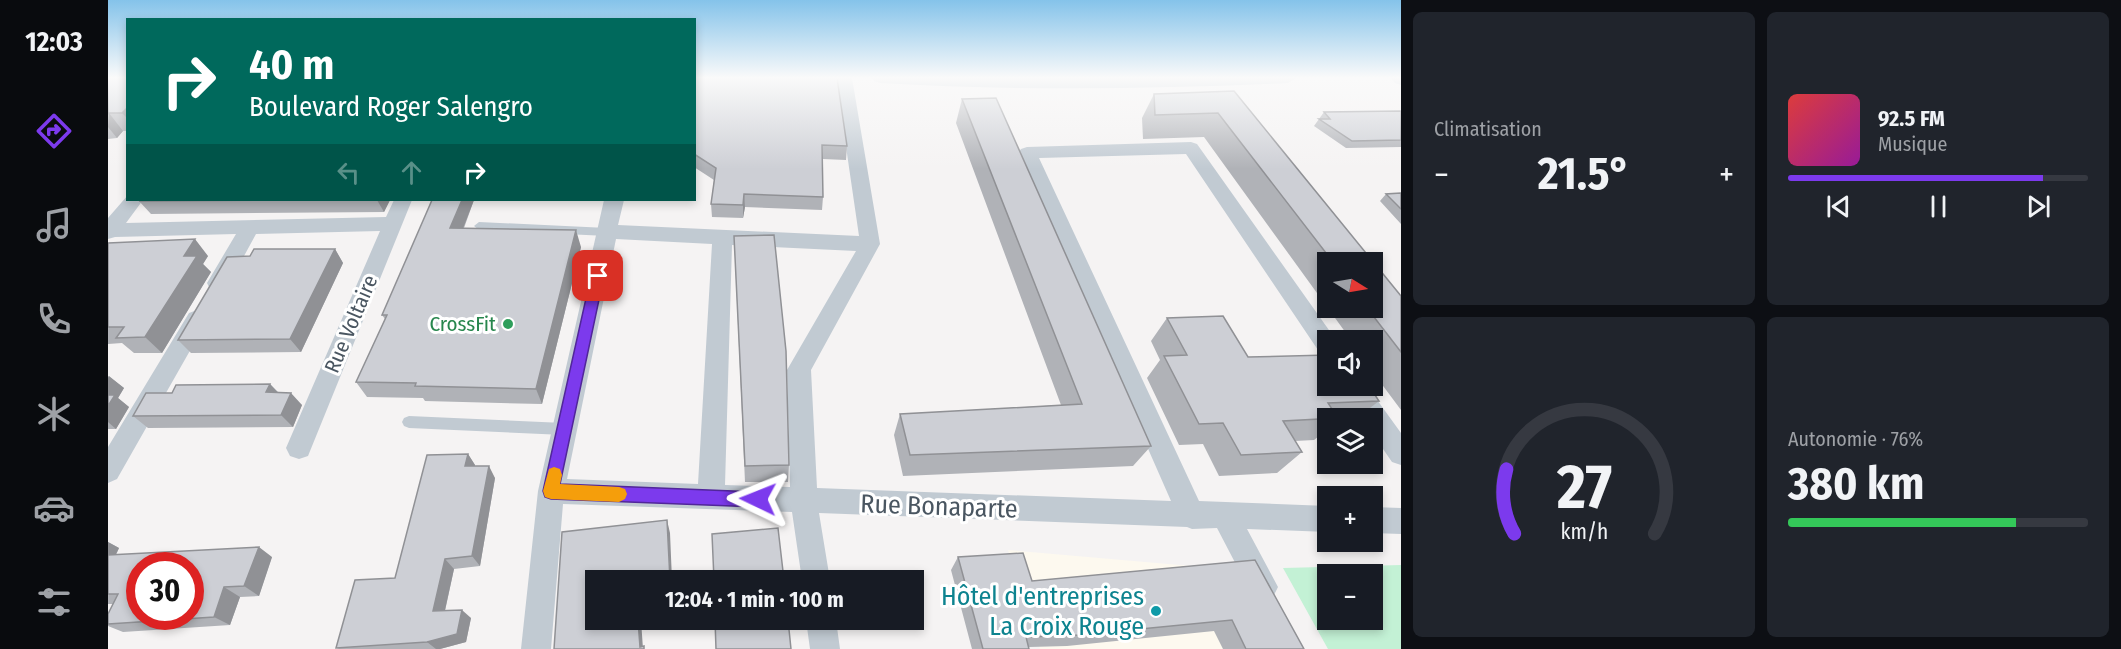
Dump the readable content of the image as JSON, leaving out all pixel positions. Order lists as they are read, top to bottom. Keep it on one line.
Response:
{"streets":{"street":["Rue Voltaire","Rue Bonaparte"]},"places":["CrossFit","Hôtel d'entreprises La Croix Rouge"],"north":"right","page":{"tabs":"12:03","tile":["Climatisation",["Autonomie · 76%","380 km"]],"turn":["40 m","Boulevard Roger Salengro"],"song":["92.5 FM","Musique"],"heat":["−","21.5°","+"],"map_buttons":["+","−"],"limit":"30","trip":"12:04 · 1 min · 100 m","gauge":["27","km/h"]}}
